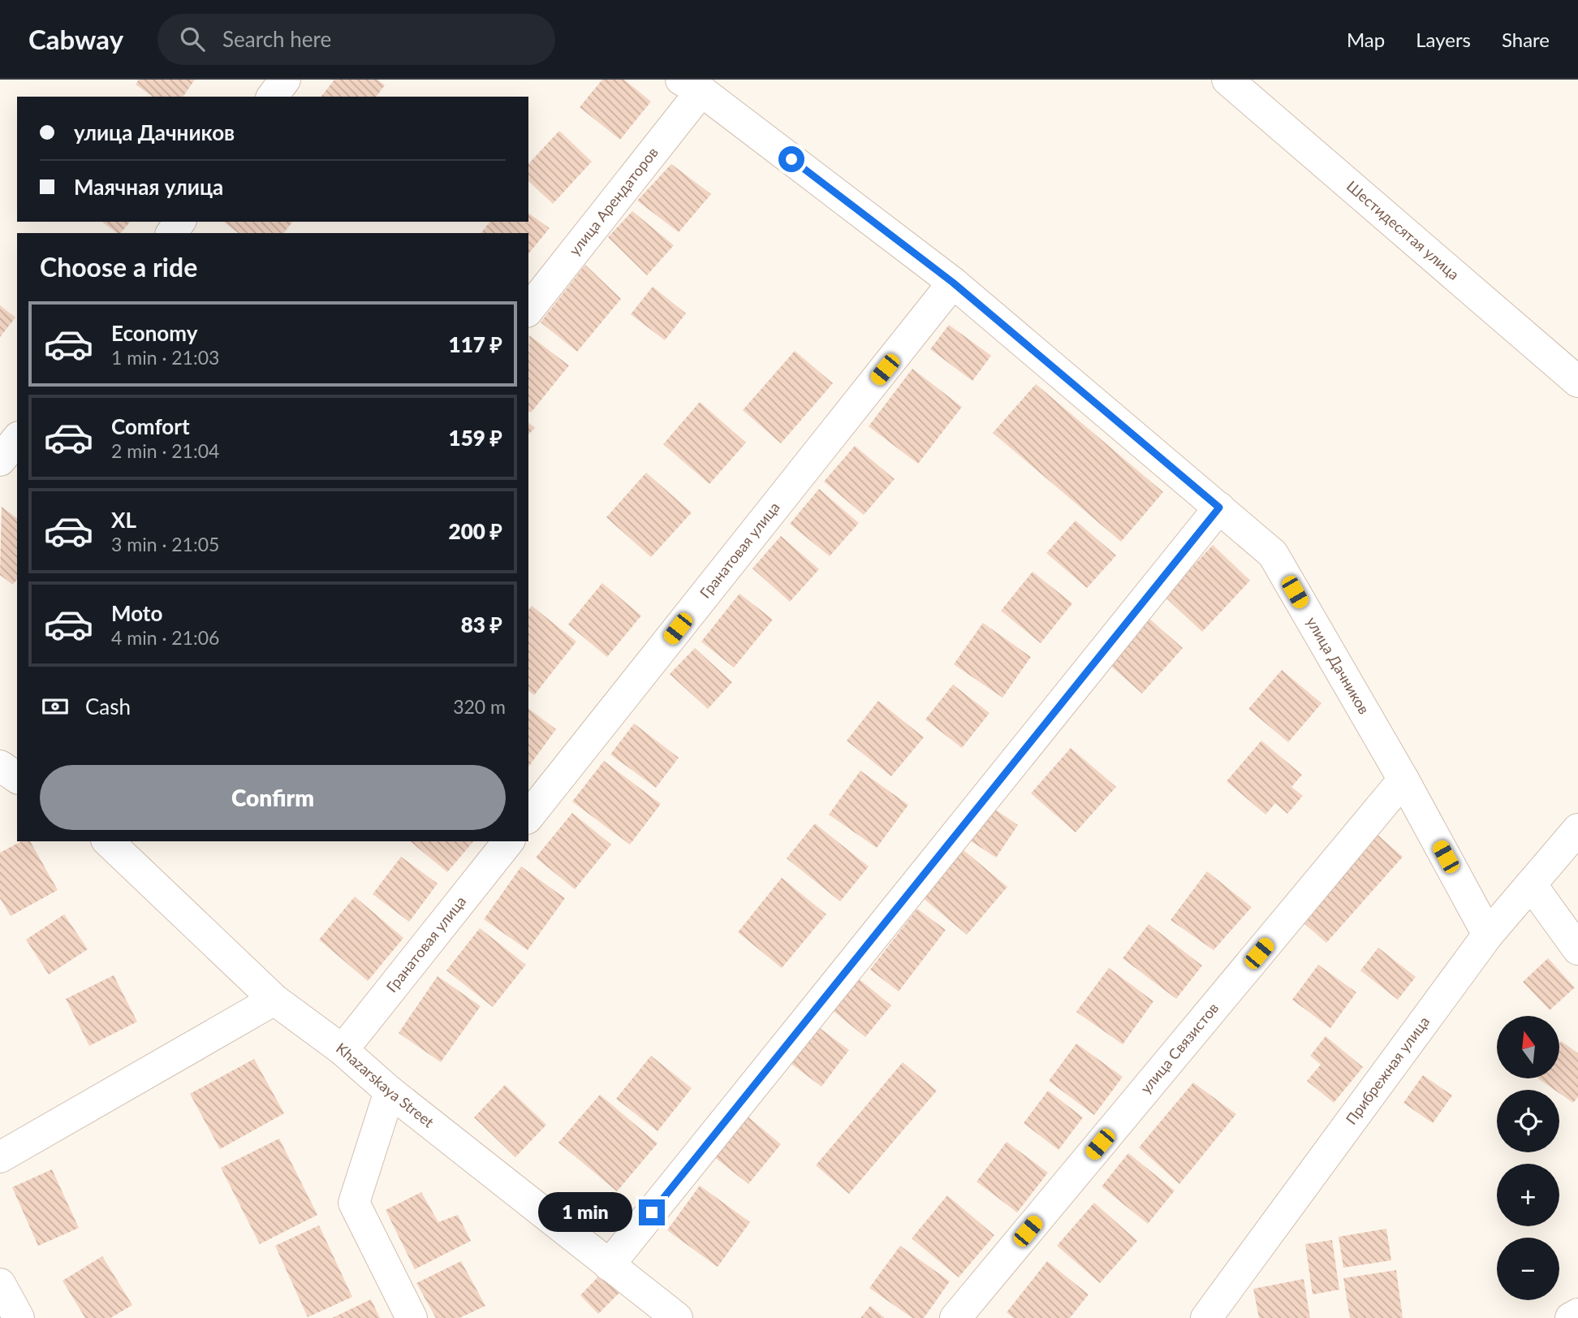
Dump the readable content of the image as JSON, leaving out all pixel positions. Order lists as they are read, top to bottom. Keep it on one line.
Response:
{"streets":{"street":["улица Арендаторов","Шестидесятая улица","Гранатовая улица","улица Дачников","улица Связистов","Прибрежная улица","Khazarskaya Street"]},"crossings":[["улица Арендаторов","улица Дачников"],["Гранатовая улица","улица Дачников"],["Гранатовая улица","Khazarskaya Street"],["улица Дачников","улица Связистов"],["улица Дачников","Прибрежная улица"]],"north":"top","page":{"header":"Cabway","search":"Search here","nav":["Map","Layers","Share"],"banner":["улица Дачников","Маячная улица"],"heading":"Choose a ride","list":[{"name":"Economy","note":"1 min · 21:03","value":"117 ₽"},{"name":"Comfort","note":"2 min · 21:04","value":"159 ₽"},{"name":"XL","note":"3 min · 21:05","value":"200 ₽"},{"name":"Moto","note":"4 min · 21:06","value":"83 ₽"}],"pay":["Cash","320 m"],"buttons":"Confirm","map_buttons":["+","−"],"bubble":"1 min"}}
